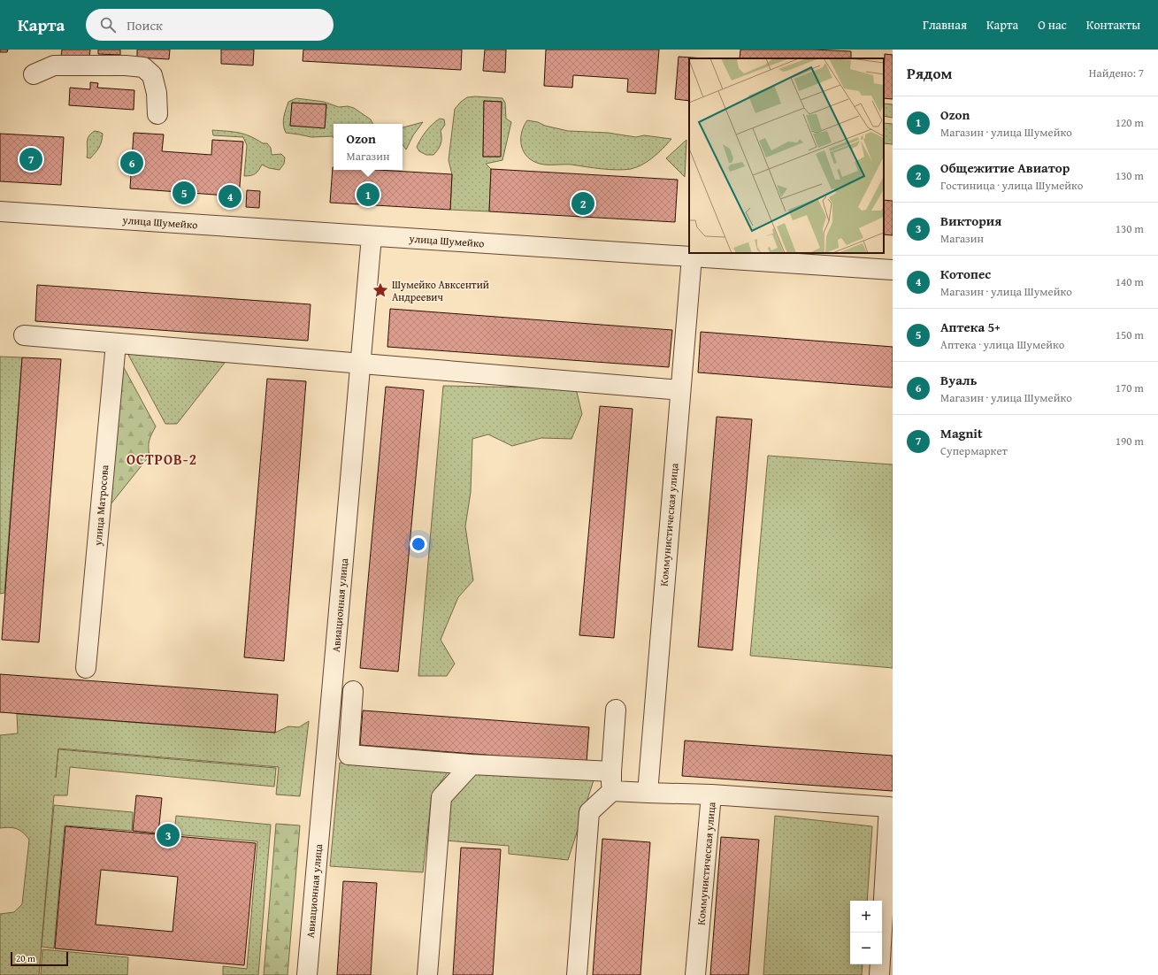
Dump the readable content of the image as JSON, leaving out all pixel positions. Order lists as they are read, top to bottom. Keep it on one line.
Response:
{"streets":{"street":["улица Шумейко","улица Матросова","Коммунистическая улица","Авиационная улица"]},"crossings":[["улица Шумейко","Коммунистическая улица"],["улица Шумейко","Авиационная улица"]],"districts":["ОСТРОВ-2"],"places":{"place":["Шумейко Авксентий Андреевич"]},"scale_bar":"20 m","page":{"header":"Карта","search":"Поиск","nav":["Главная","Карта","О нас","Контакты"],"heading":["Рядом","Найдено: 7"],"list":[{"mark":"1","name":"Ozon","note":"Магазин · улица Шумейко","value":"120 m"},{"mark":"2","name":"Общежитие Авиатор","note":"Гостиница · улица Шумейко","value":"130 m"},{"mark":"3","name":"Виктория","note":"Магазин","value":"130 m"},{"mark":"4","name":"Котопес","note":"Магазин · улица Шумейко","value":"140 m"},{"mark":"5","name":"Аптека 5+","note":"Аптека · улица Шумейко","value":"150 m"},{"mark":"6","name":"Вуаль","note":"Магазин · улица Шумейко","value":"170 m"},{"mark":"7","name":"Magnit","note":"Супермаркет","value":"190 m"}],"popup":["Ozon","Магазин"],"pins":["7","6","5","1","4","2","3"],"map_buttons":["+","−"],"scale":"20 m"}}
